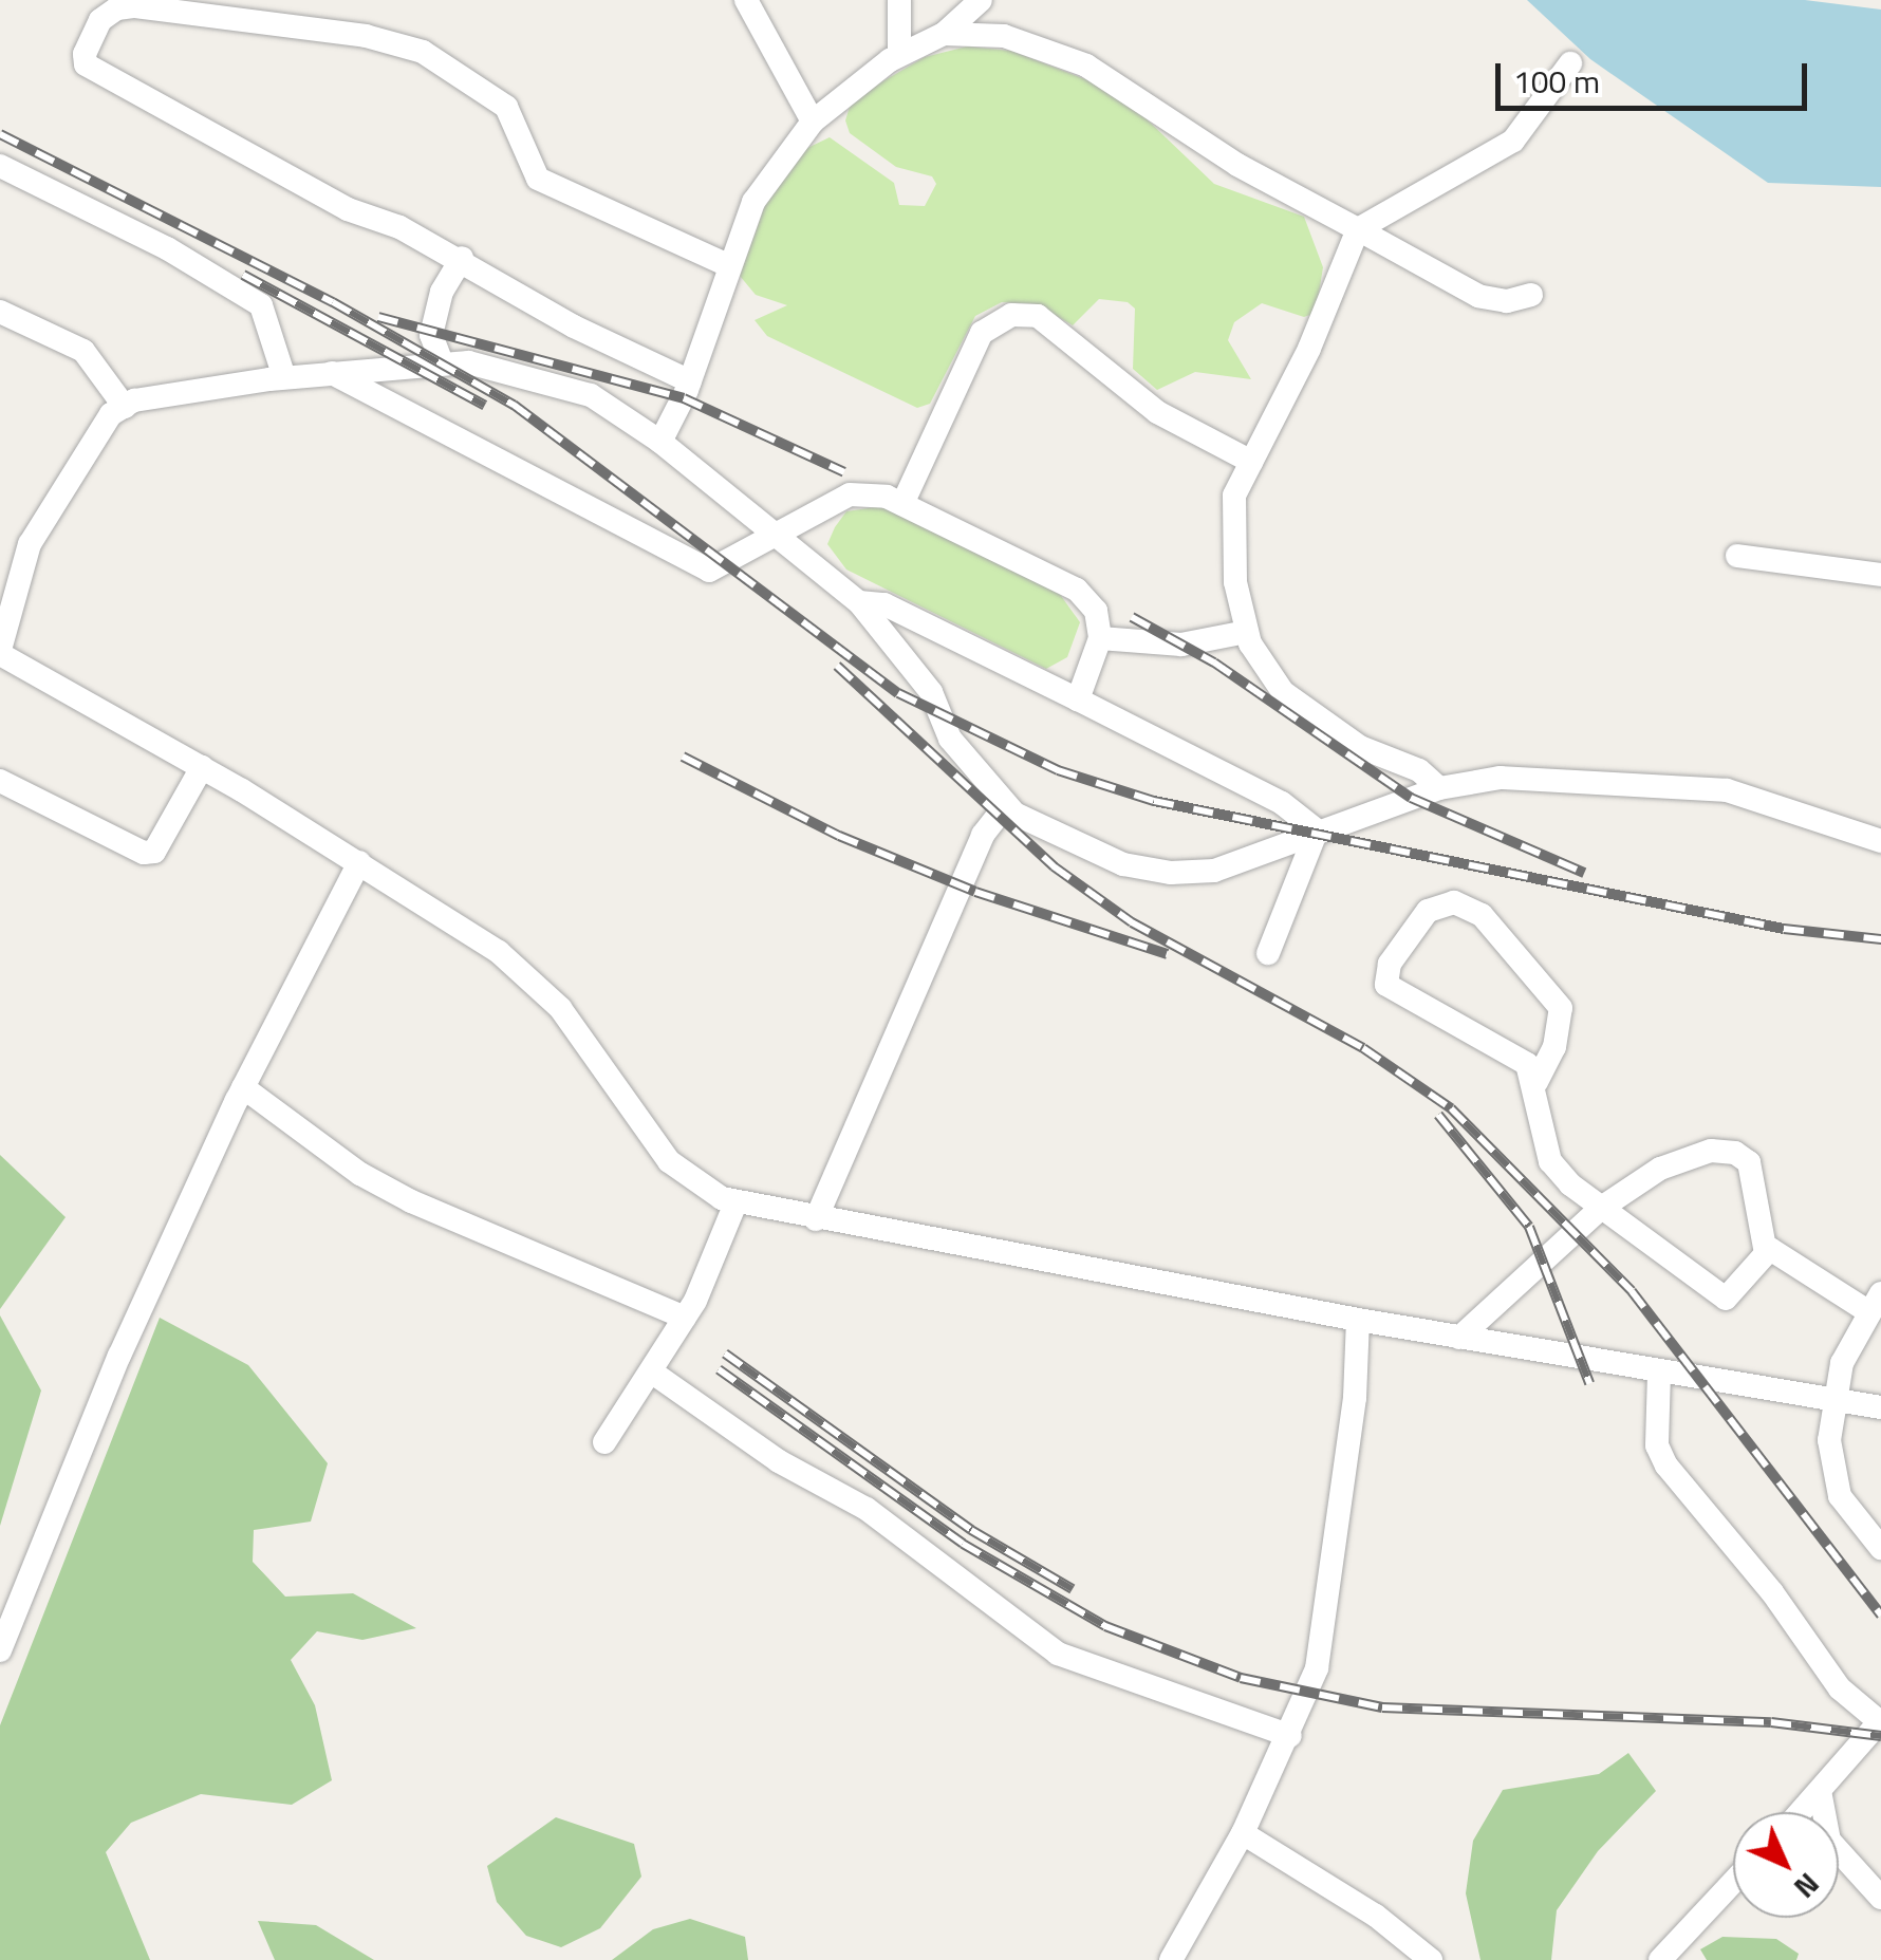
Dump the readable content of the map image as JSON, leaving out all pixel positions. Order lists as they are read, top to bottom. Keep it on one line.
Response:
{"scale_bar":"100 m","north":"bottom right"}
